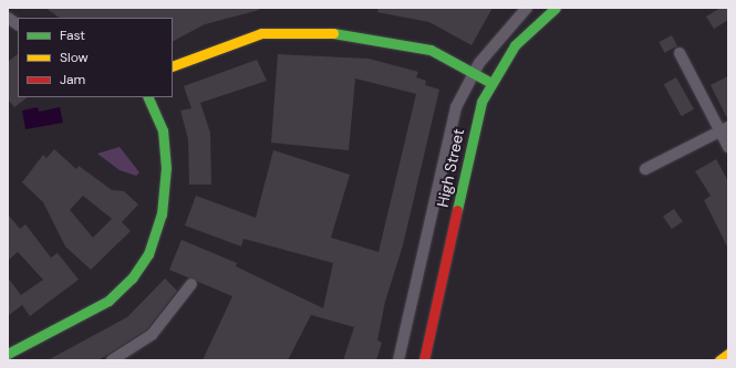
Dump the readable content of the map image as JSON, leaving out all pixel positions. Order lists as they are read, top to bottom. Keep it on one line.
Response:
{"streets":{"street":["High Street"]},"legend":["Fast","Slow","Jam"]}
